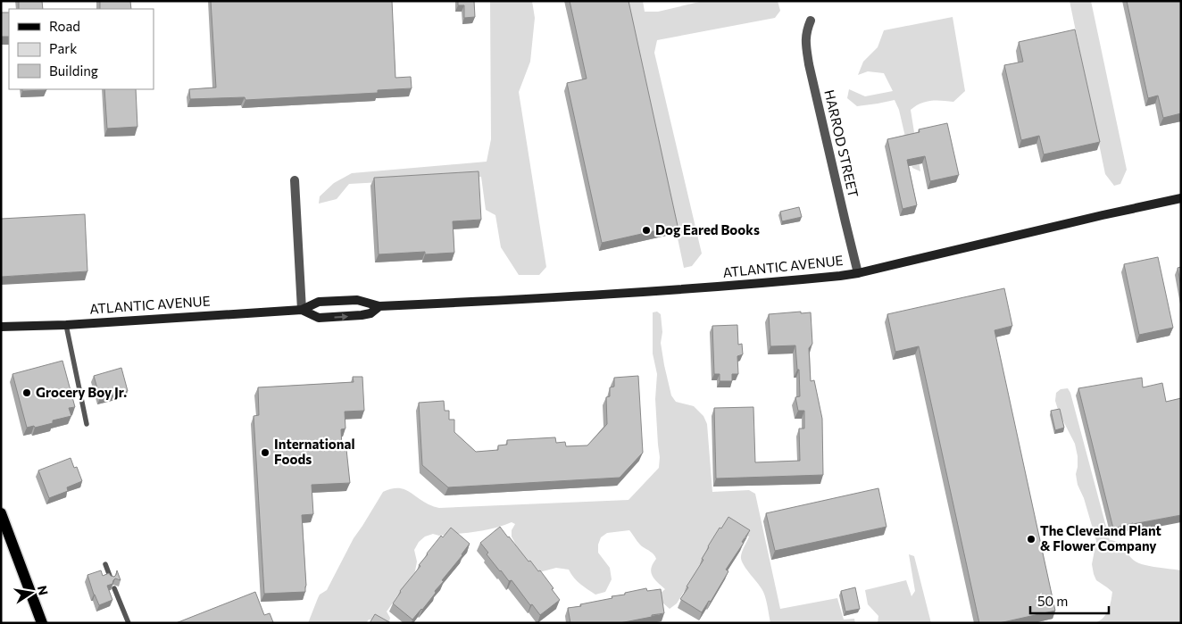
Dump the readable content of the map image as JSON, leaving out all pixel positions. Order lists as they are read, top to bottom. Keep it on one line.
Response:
{"streets":{"main road":["ATLANTIC AVENUE"],"street":["HARROD STREET"]},"crossings":[["HARROD STREET","ATLANTIC AVENUE"]],"places":["Dog Eared Books","Grocery Boy Jr.","International Foods","The Cleveland Plant & Flower Company"],"legend":["Road","Park","Building"],"scale_bar":"50 m","north":"right"}
